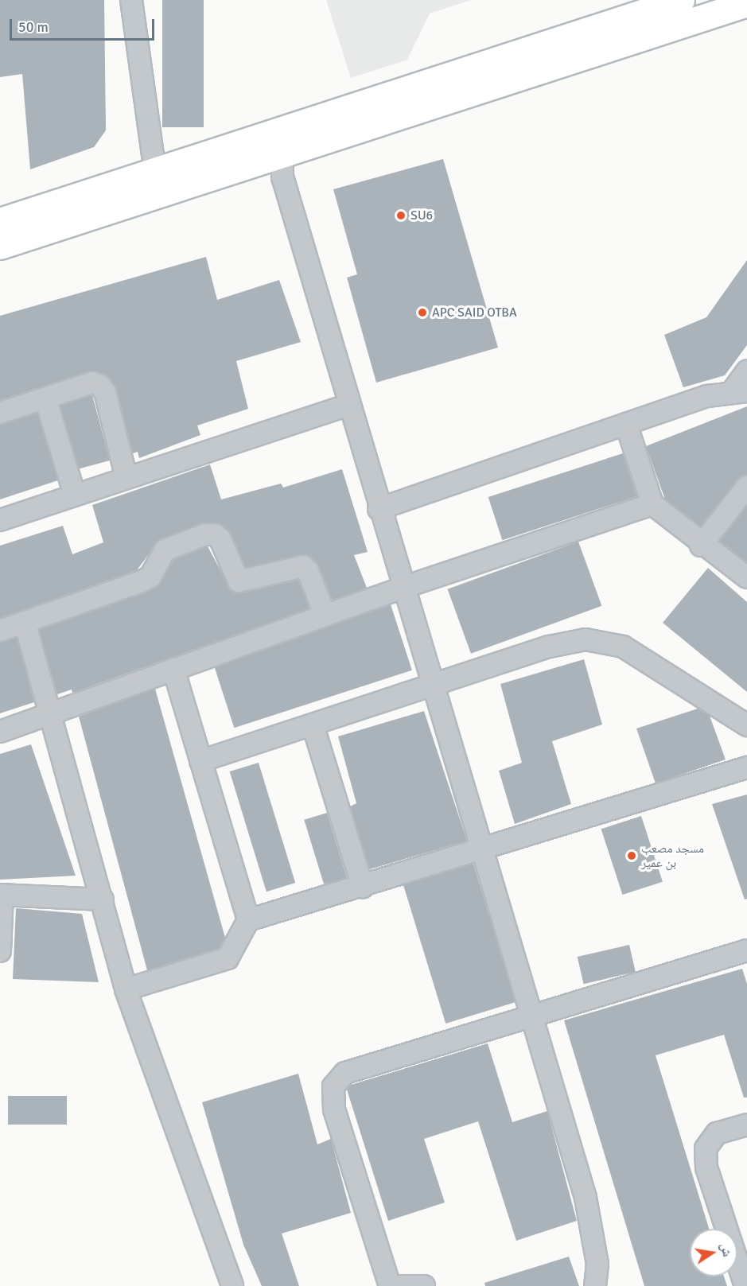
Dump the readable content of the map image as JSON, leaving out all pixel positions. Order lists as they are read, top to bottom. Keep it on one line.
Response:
{"places":["SU6","APC SAID OTBA","مسجد مصعب بن عمير"],"scale_bar":"50 m","north":"right"}
